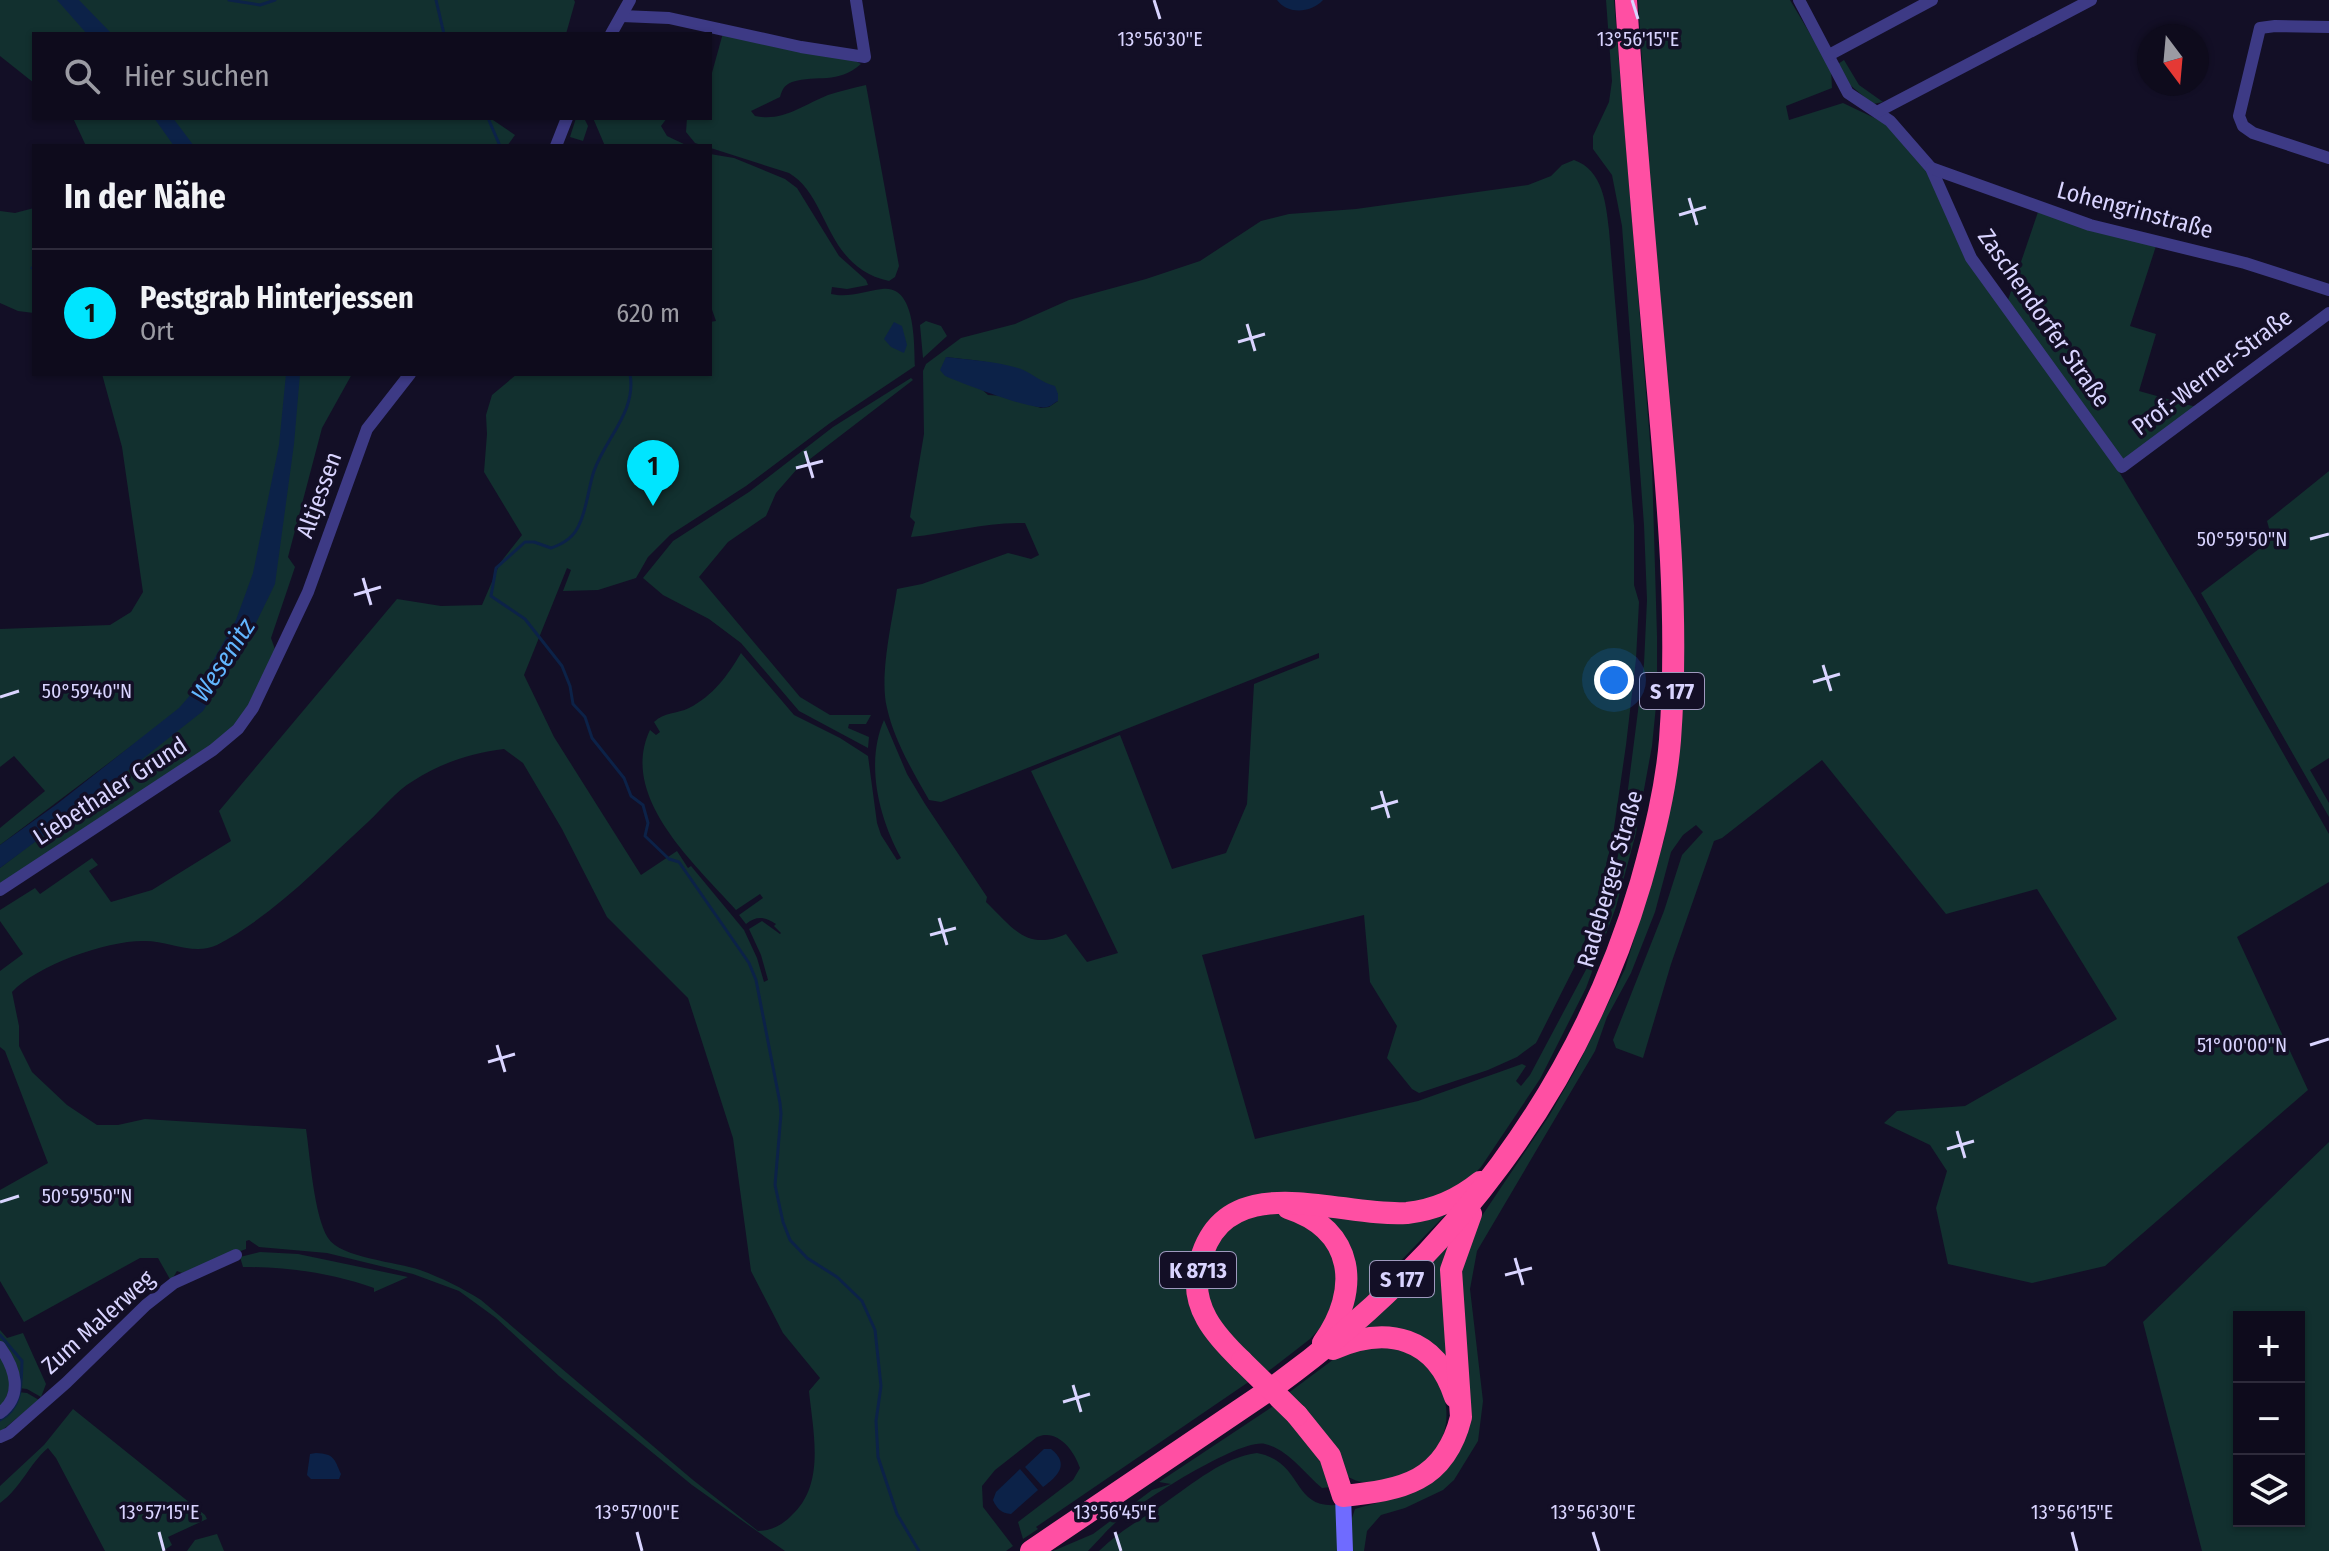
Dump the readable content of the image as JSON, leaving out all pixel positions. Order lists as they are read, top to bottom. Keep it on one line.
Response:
{"streets":{"highway":["S 177","Radeberger Straße","K 8713"],"street":["Lohengrinstraße","Zaschendorfer Straße","Prof.-Werner-Straße","Altjessen","Liebethaler Grund","Zum Malerweg"]},"crossings":[["Lohengrinstraße","Zaschendorfer Straße"],["Zaschendorfer Straße","Prof.-Werner-Straße"],["Altjessen","Liebethaler Grund"],["S 177","Radeberger Straße"]],"water":["Wesenitz"],"north":"bottom","page":{"search":"Hier suchen","heading":"In der Nähe","list":[{"mark":"1","name":"Pestgrab Hinterjessen","note":"Ort","value":"620 m"}],"pins":"1","map_buttons":["+","−"]},"coordinates":["13°56'30\"E","13°56'15\"E","50°59'50\"N","50°59'40\"N","51°00'00\"N","13°57'15\"E","13°57'00\"E","13°56'45\"E"]}
